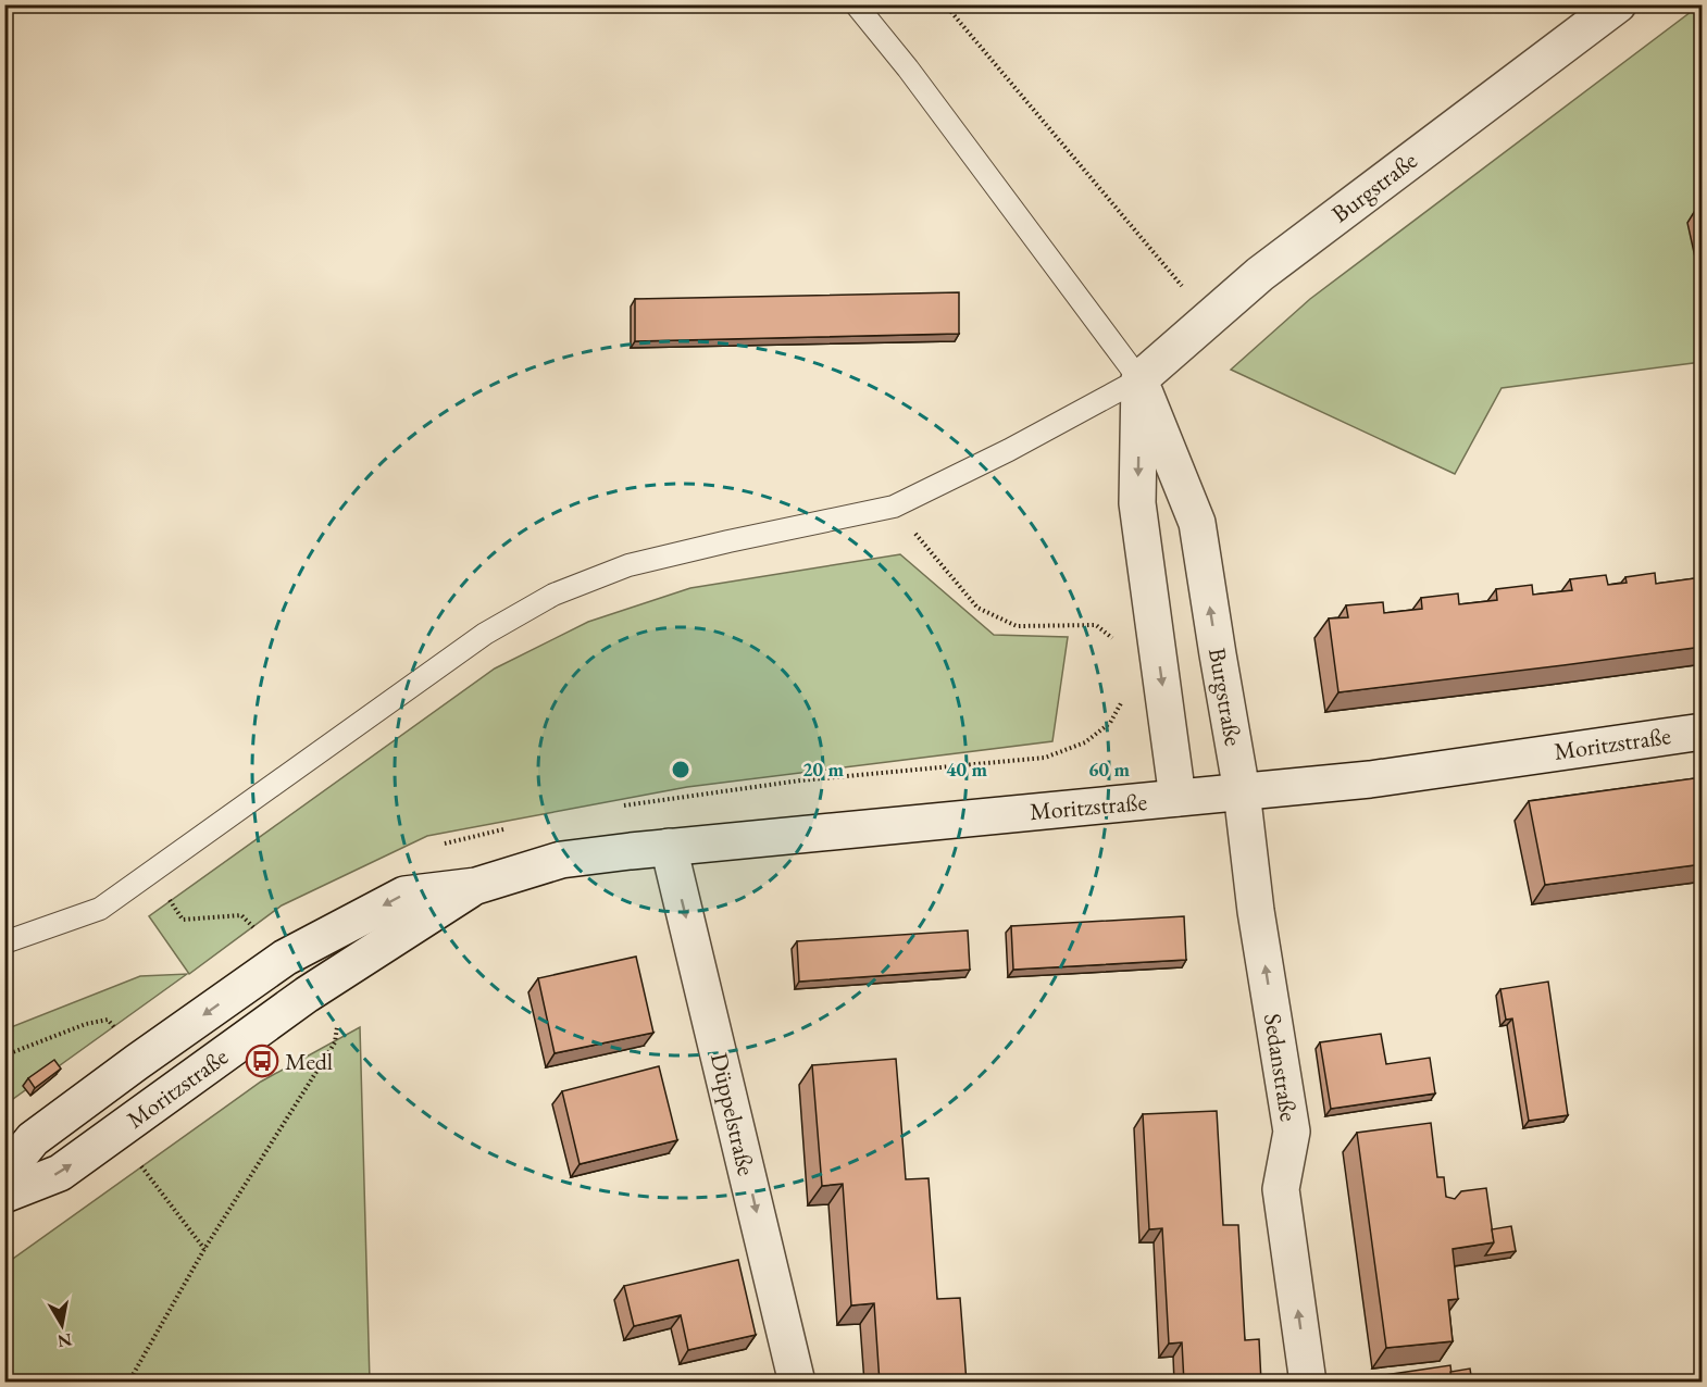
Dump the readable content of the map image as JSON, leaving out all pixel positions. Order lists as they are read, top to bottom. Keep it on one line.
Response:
{"streets":{"street":["Burgstraße","Moritzstraße","Sedanstraße","Düppelstraße"]},"crossings":[["Burgstraße","Moritzstraße"],["Burgstraße","Sedanstraße"],["Moritzstraße","Sedanstraße"],["Moritzstraße","Düppelstraße"]],"one_way":["Sedanstraße","Düppelstraße"],"places":{"bus stop":["Medl"]},"north":"bottom","rings":["20 m","40 m","60 m"]}
